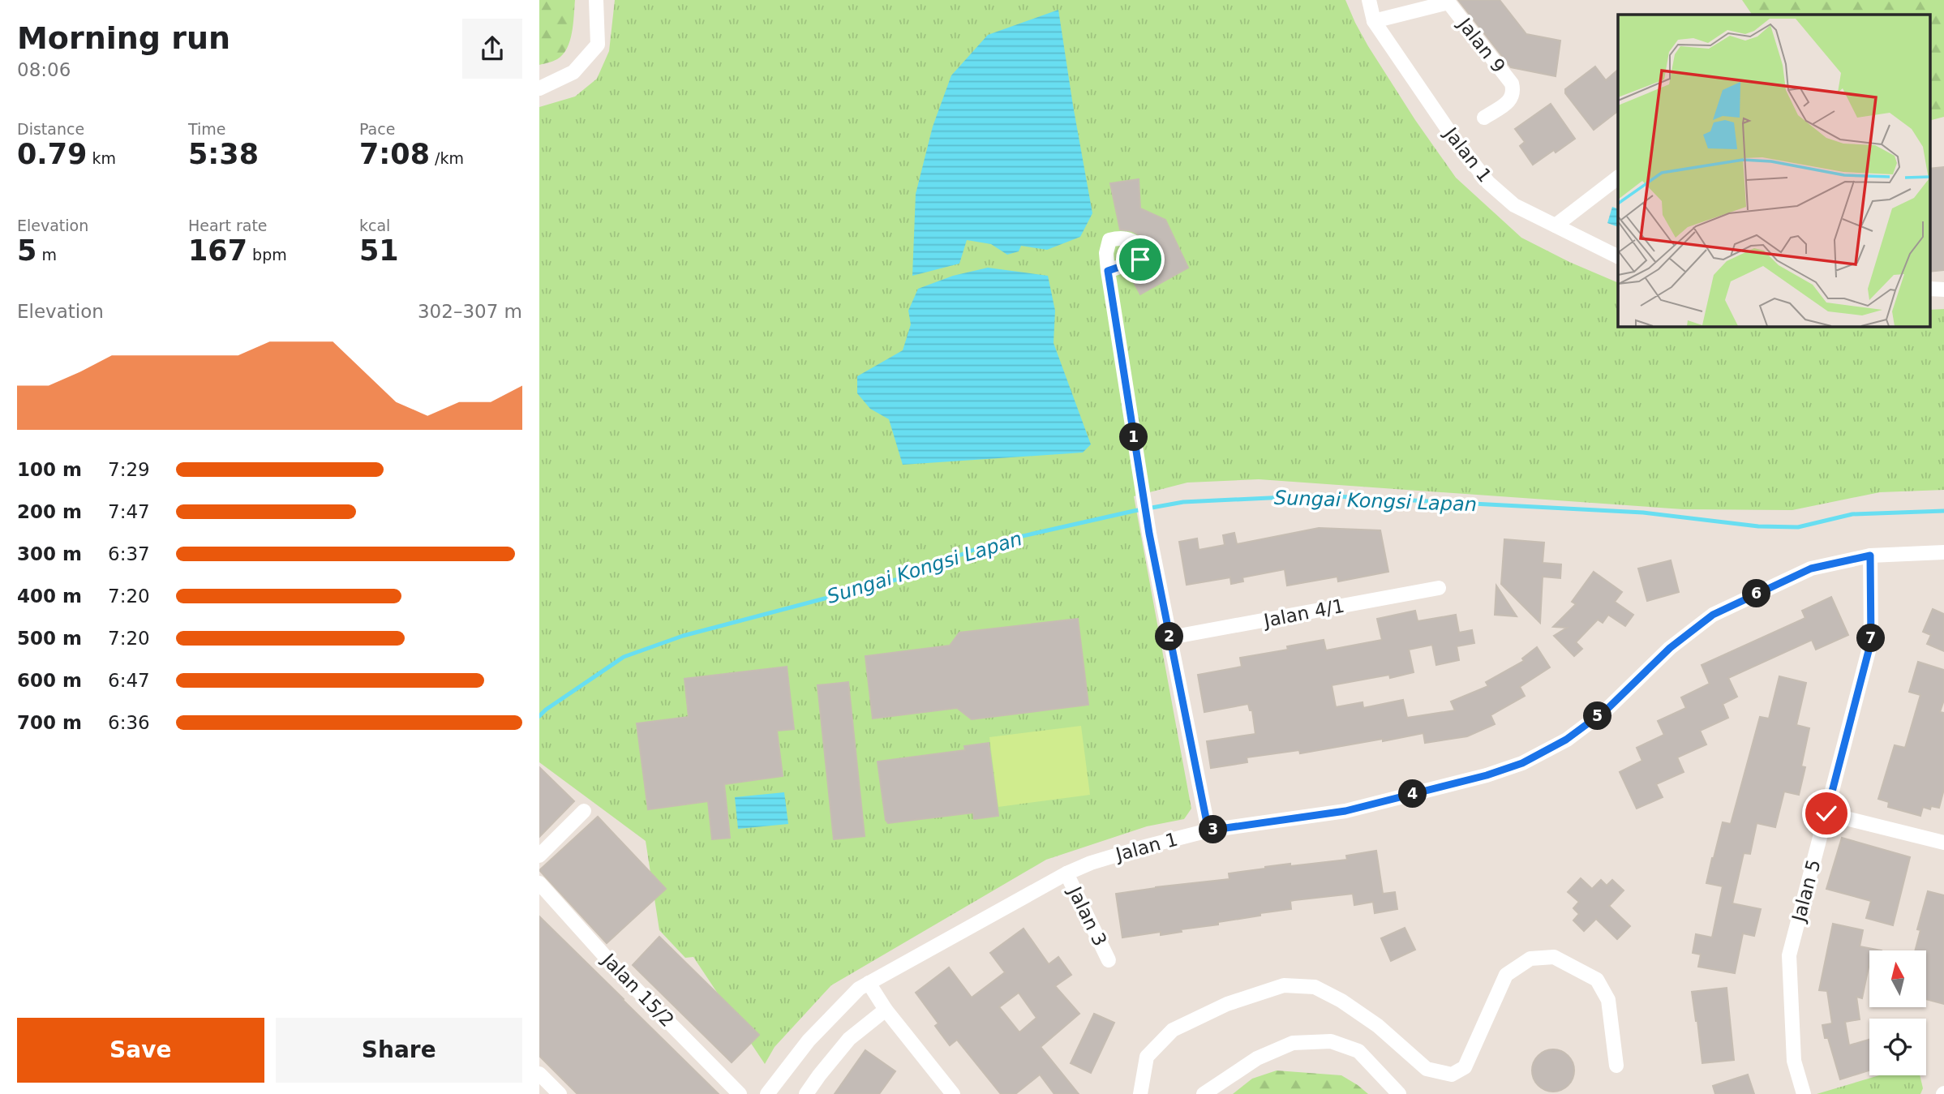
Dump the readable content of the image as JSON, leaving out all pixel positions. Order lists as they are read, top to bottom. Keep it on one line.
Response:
{"streets":{"street":["Jalan 9","Jalan 1","Jalan 4/1","Jalan 5","Jalan 3","Jalan 15/2"]},"crossings":[["Jalan 9","Jalan 1"],["Jalan 1","Jalan 5"],["Jalan 1","Jalan 3"]],"water":["Sungai Kongsi Lapan"],"north":"top","page":{"heading":["Morning run","08:06"],"stats":[["Distance","0.79 km"],["Time","5:38"],["Pace","7:08 /km"],["Elevation","5 m"],["Heart rate","167 bpm"],["kcal","51"]],"chart":["Elevation","302–307 m"],"pins":["1","6","2","7","5","4","3"],"list":[{"name":"100 m","note":"7:29"},{"name":"200 m","note":"7:47"},{"name":"300 m","note":"6:37"},{"name":"400 m","note":"7:20"},{"name":"500 m","note":"7:20"},{"name":"600 m","note":"6:47"},{"name":"700 m","note":"6:36"}],"buttons":["Save","Share"]}}
